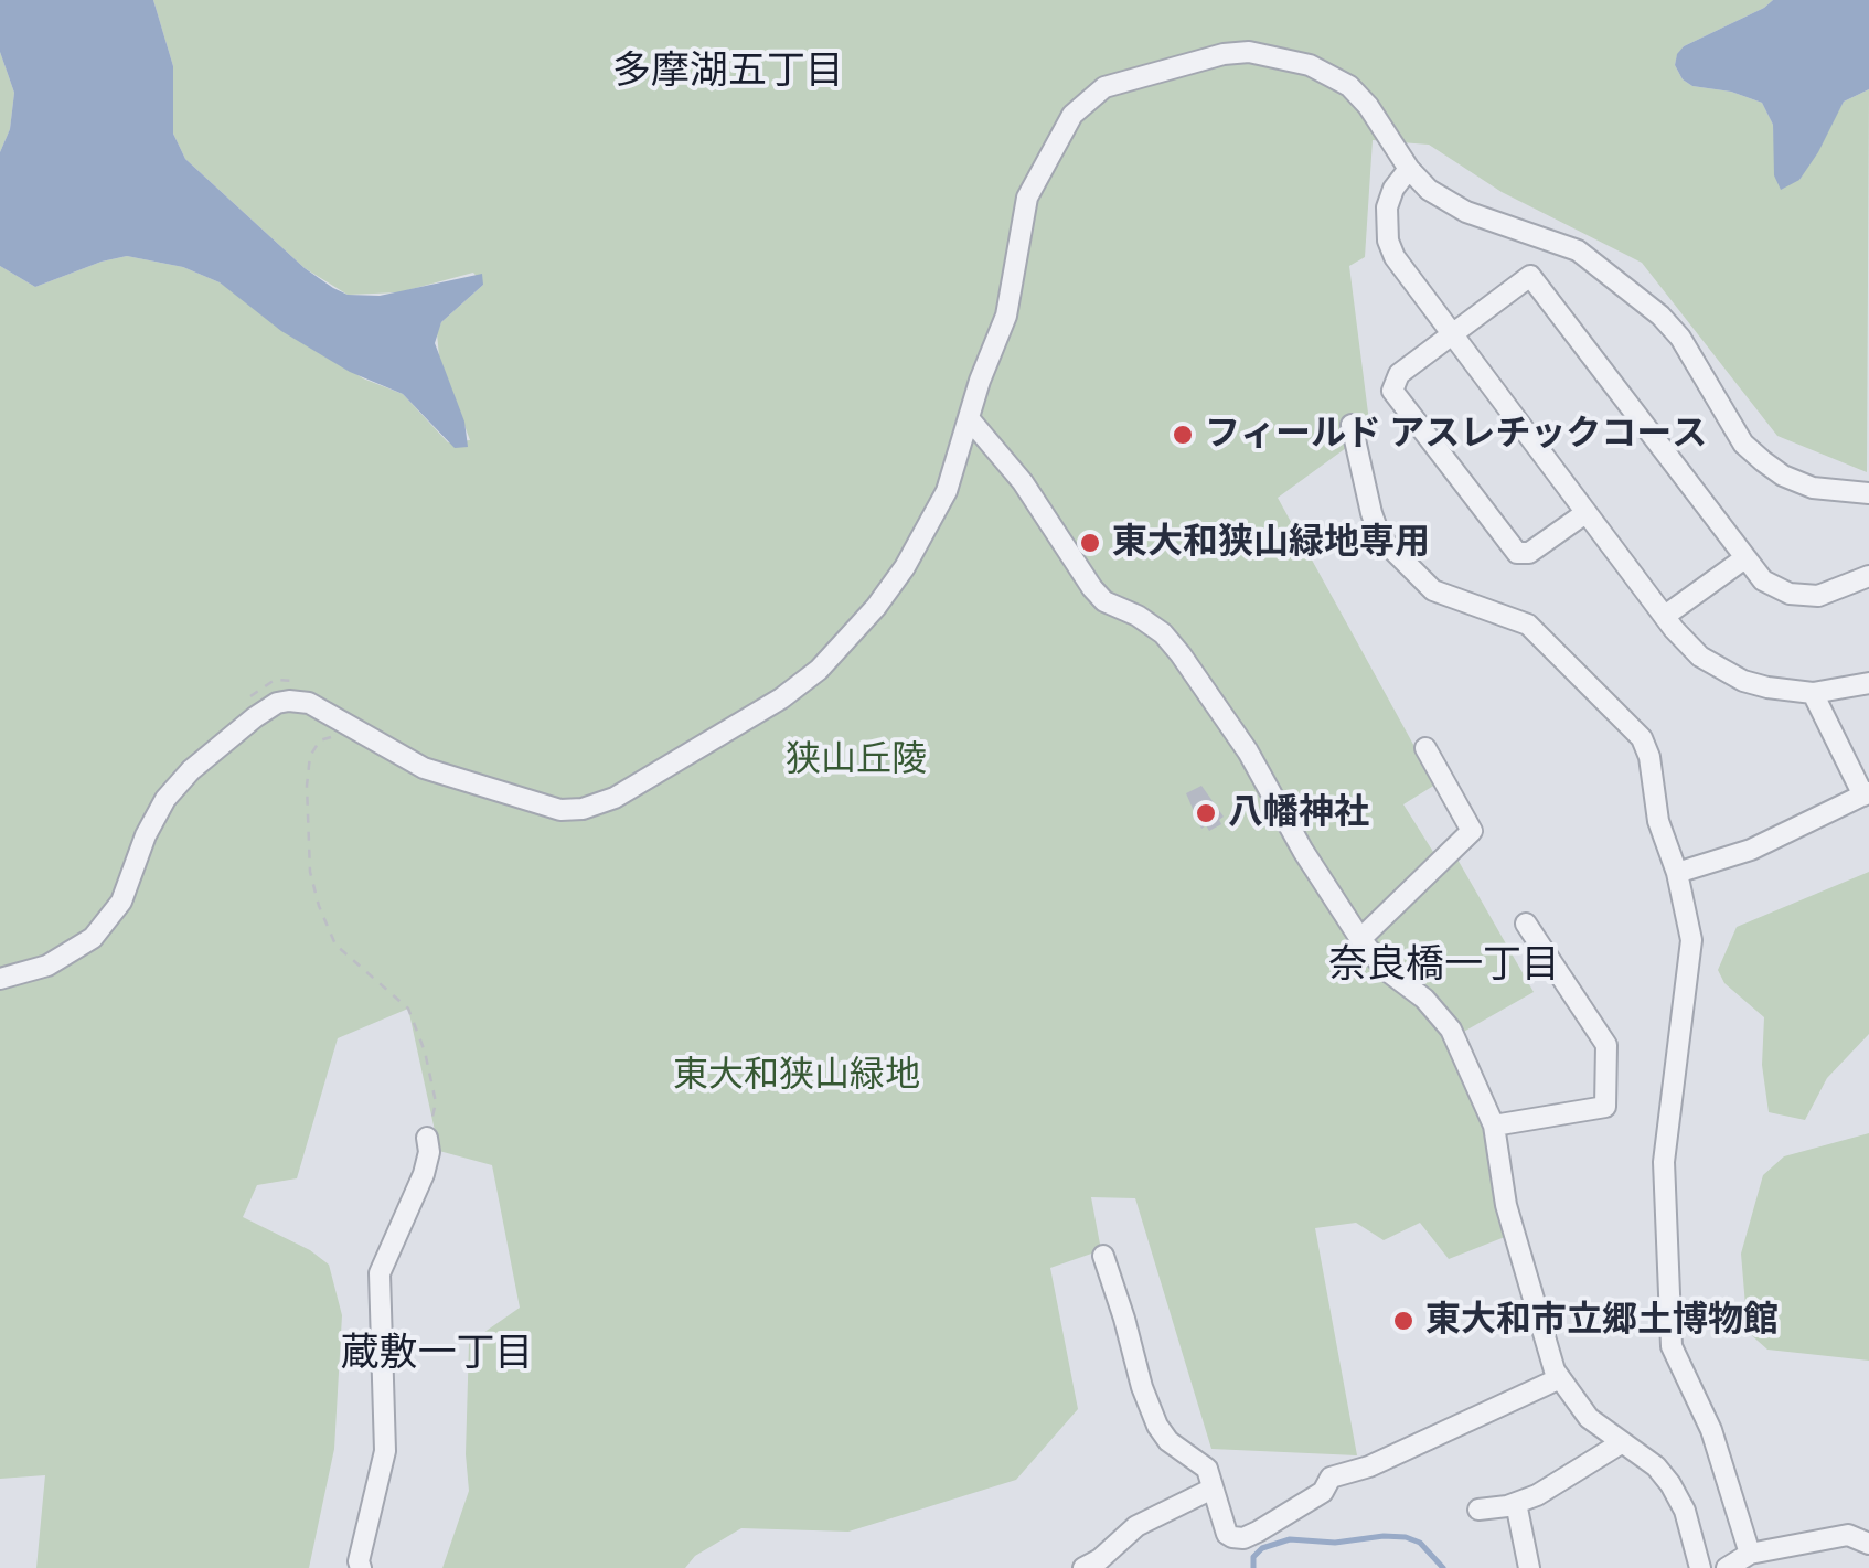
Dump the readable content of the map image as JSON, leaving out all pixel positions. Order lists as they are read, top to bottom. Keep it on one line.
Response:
{"districts":["多摩湖五丁目","奈良橋一丁目","蔵敷一丁目"],"parks":["狭山丘陵","東大和狭山緑地"],"places":["フィールド アスレチックコース","東大和狭山緑地専用","八幡神社","東大和市立郷土博物館"]}
